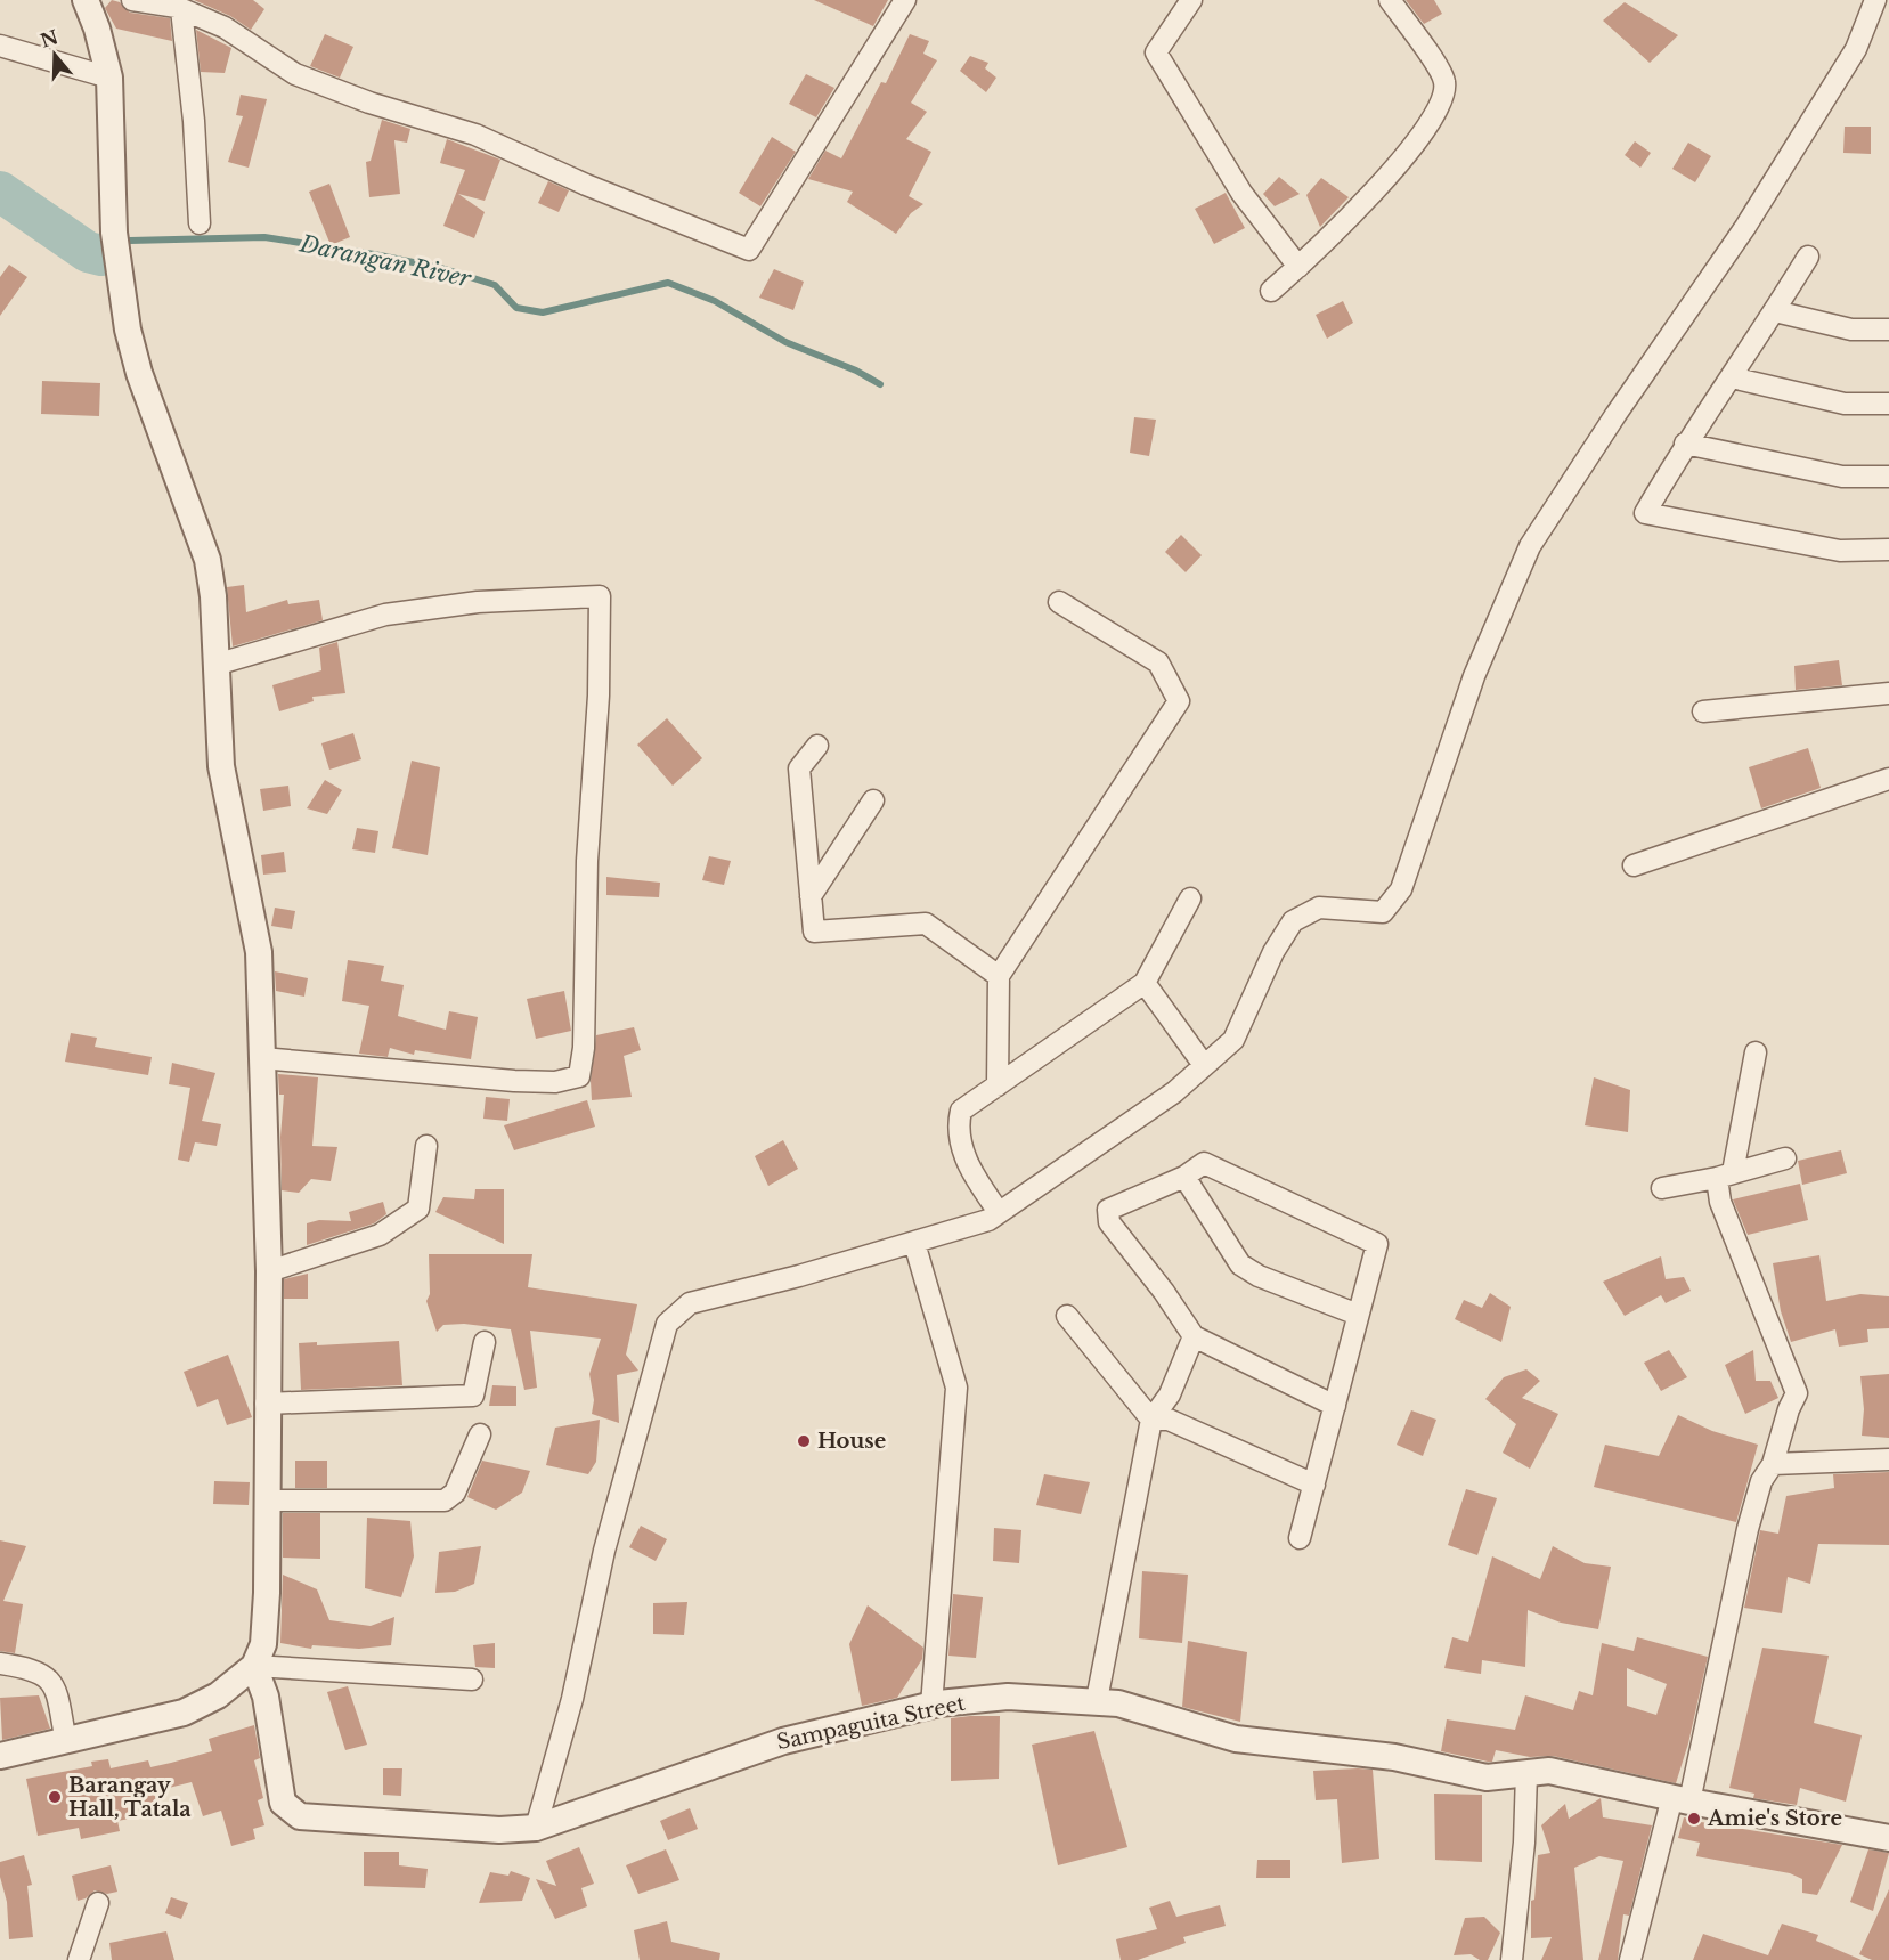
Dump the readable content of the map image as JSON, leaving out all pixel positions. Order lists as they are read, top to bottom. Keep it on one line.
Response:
{"streets":{"street":["Sampaguita Street"]},"water":["Darangan River"],"places":["House","Barangay Hall, Tatala","Amie's Store"],"north":"top"}
